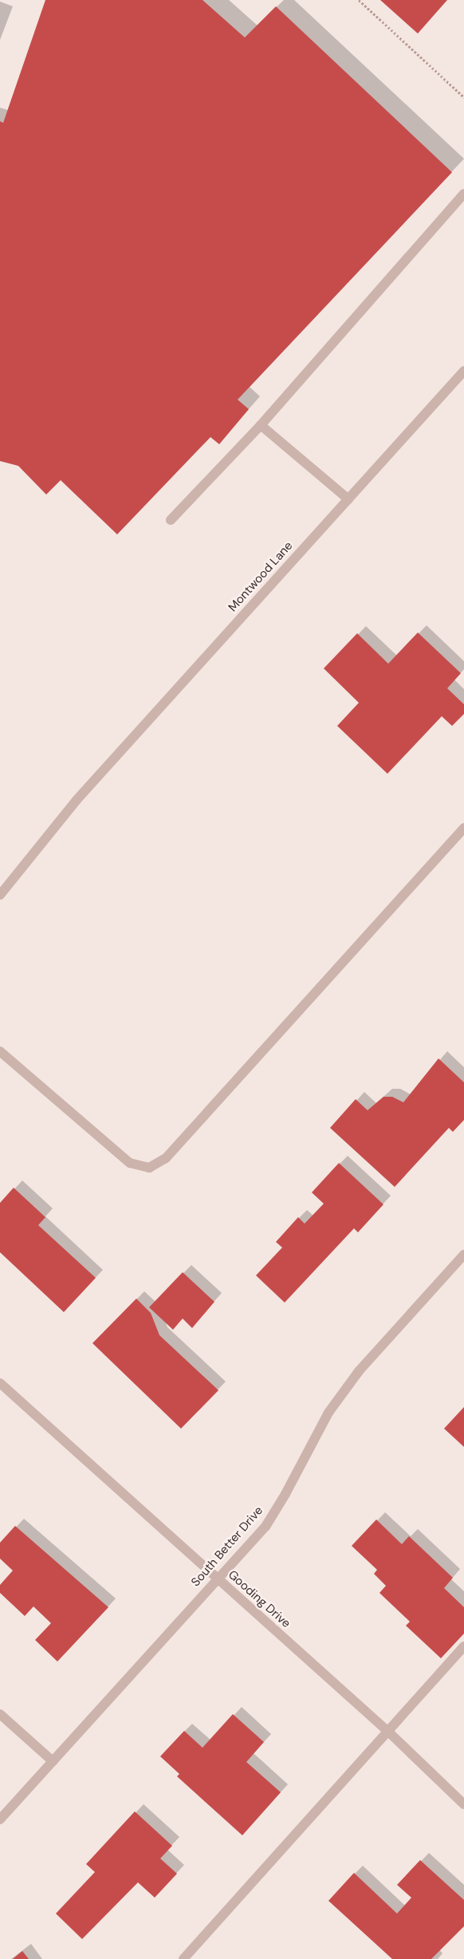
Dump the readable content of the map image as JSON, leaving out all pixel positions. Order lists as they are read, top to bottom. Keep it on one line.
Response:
{"streets":{"street":["Montwood Lane","South Better Drive","Gooding Drive"]},"crossings":[["South Better Drive","Gooding Drive"]]}
